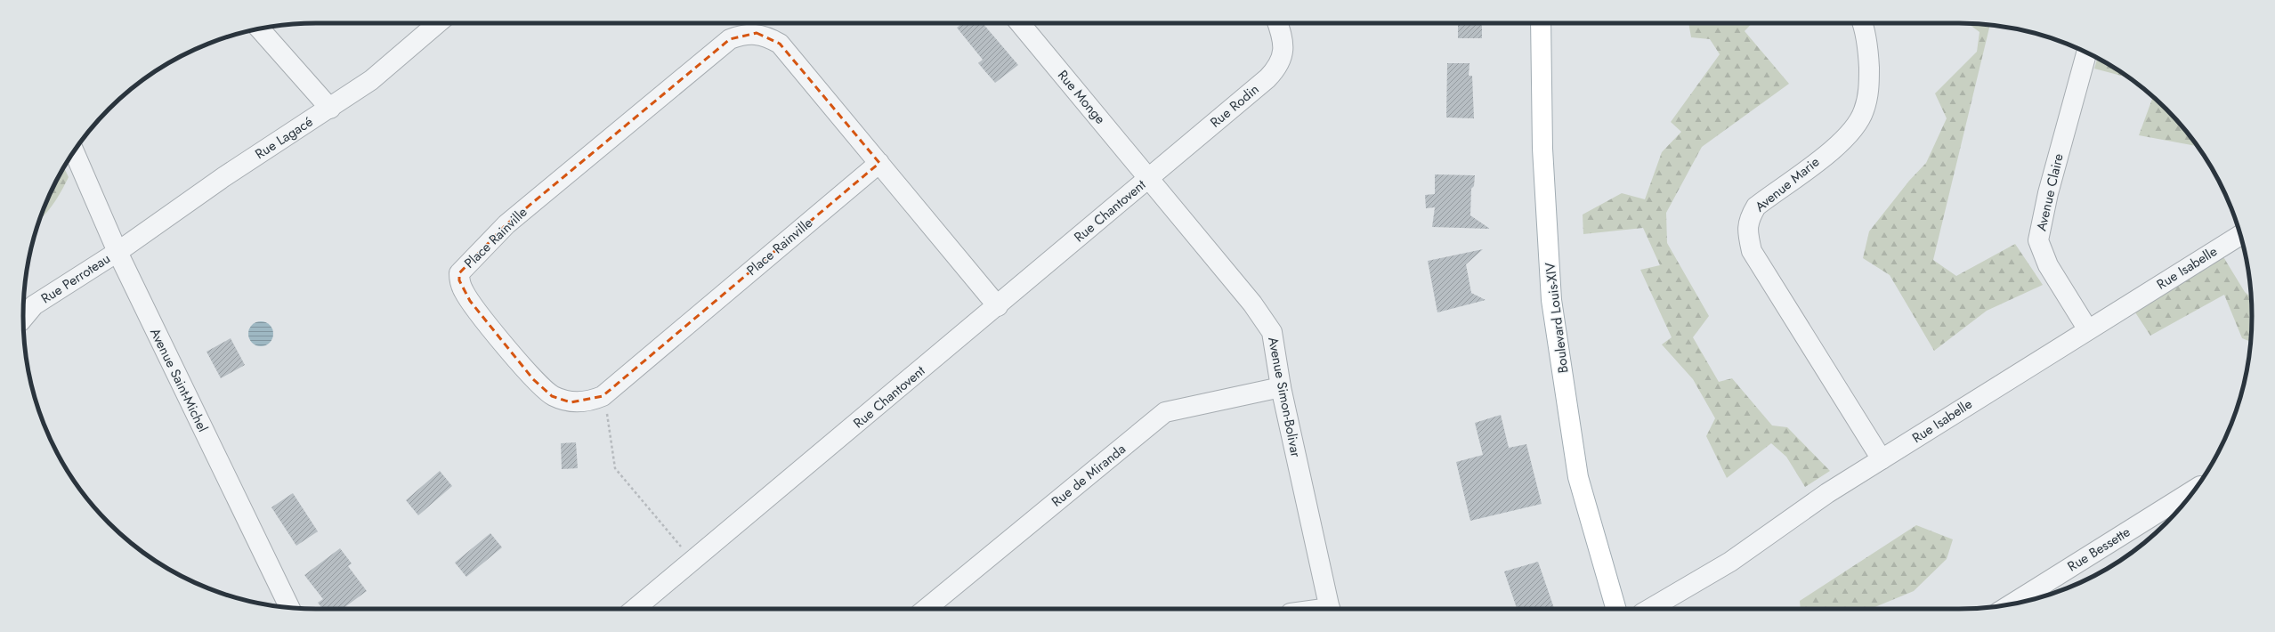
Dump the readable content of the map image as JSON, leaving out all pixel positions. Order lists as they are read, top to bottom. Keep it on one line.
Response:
{"streets":{"main road":["Boulevard Louis-XIV"],"street":["Rue Monge","Rue Rodin","Rue Lagacé","Avenue Marie","Avenue Claire","Rue Chantovent","Place Rainville","Rue Isabelle","Rue Perroteau","Avenue Saint-Michel","Avenue Simon-Bolivar","Rue de Miranda","Rue Bessette"]},"crossings":[["Rue Monge","Rue Rodin"],["Rue Monge","Rue Chantovent"],["Rue Monge","Avenue Simon-Bolivar"],["Rue Rodin","Rue Chantovent"],["Rue Rodin","Avenue Simon-Bolivar"],["Rue Lagacé","Rue Perroteau"],["Rue Lagacé","Avenue Saint-Michel"],["Avenue Marie","Rue Isabelle"],["Avenue Claire","Rue Isabelle"],["Rue Chantovent","Place Rainville"],["Rue Chantovent","Avenue Simon-Bolivar"],["Rue Perroteau","Avenue Saint-Michel"],["Avenue Simon-Bolivar","Rue de Miranda"]]}
